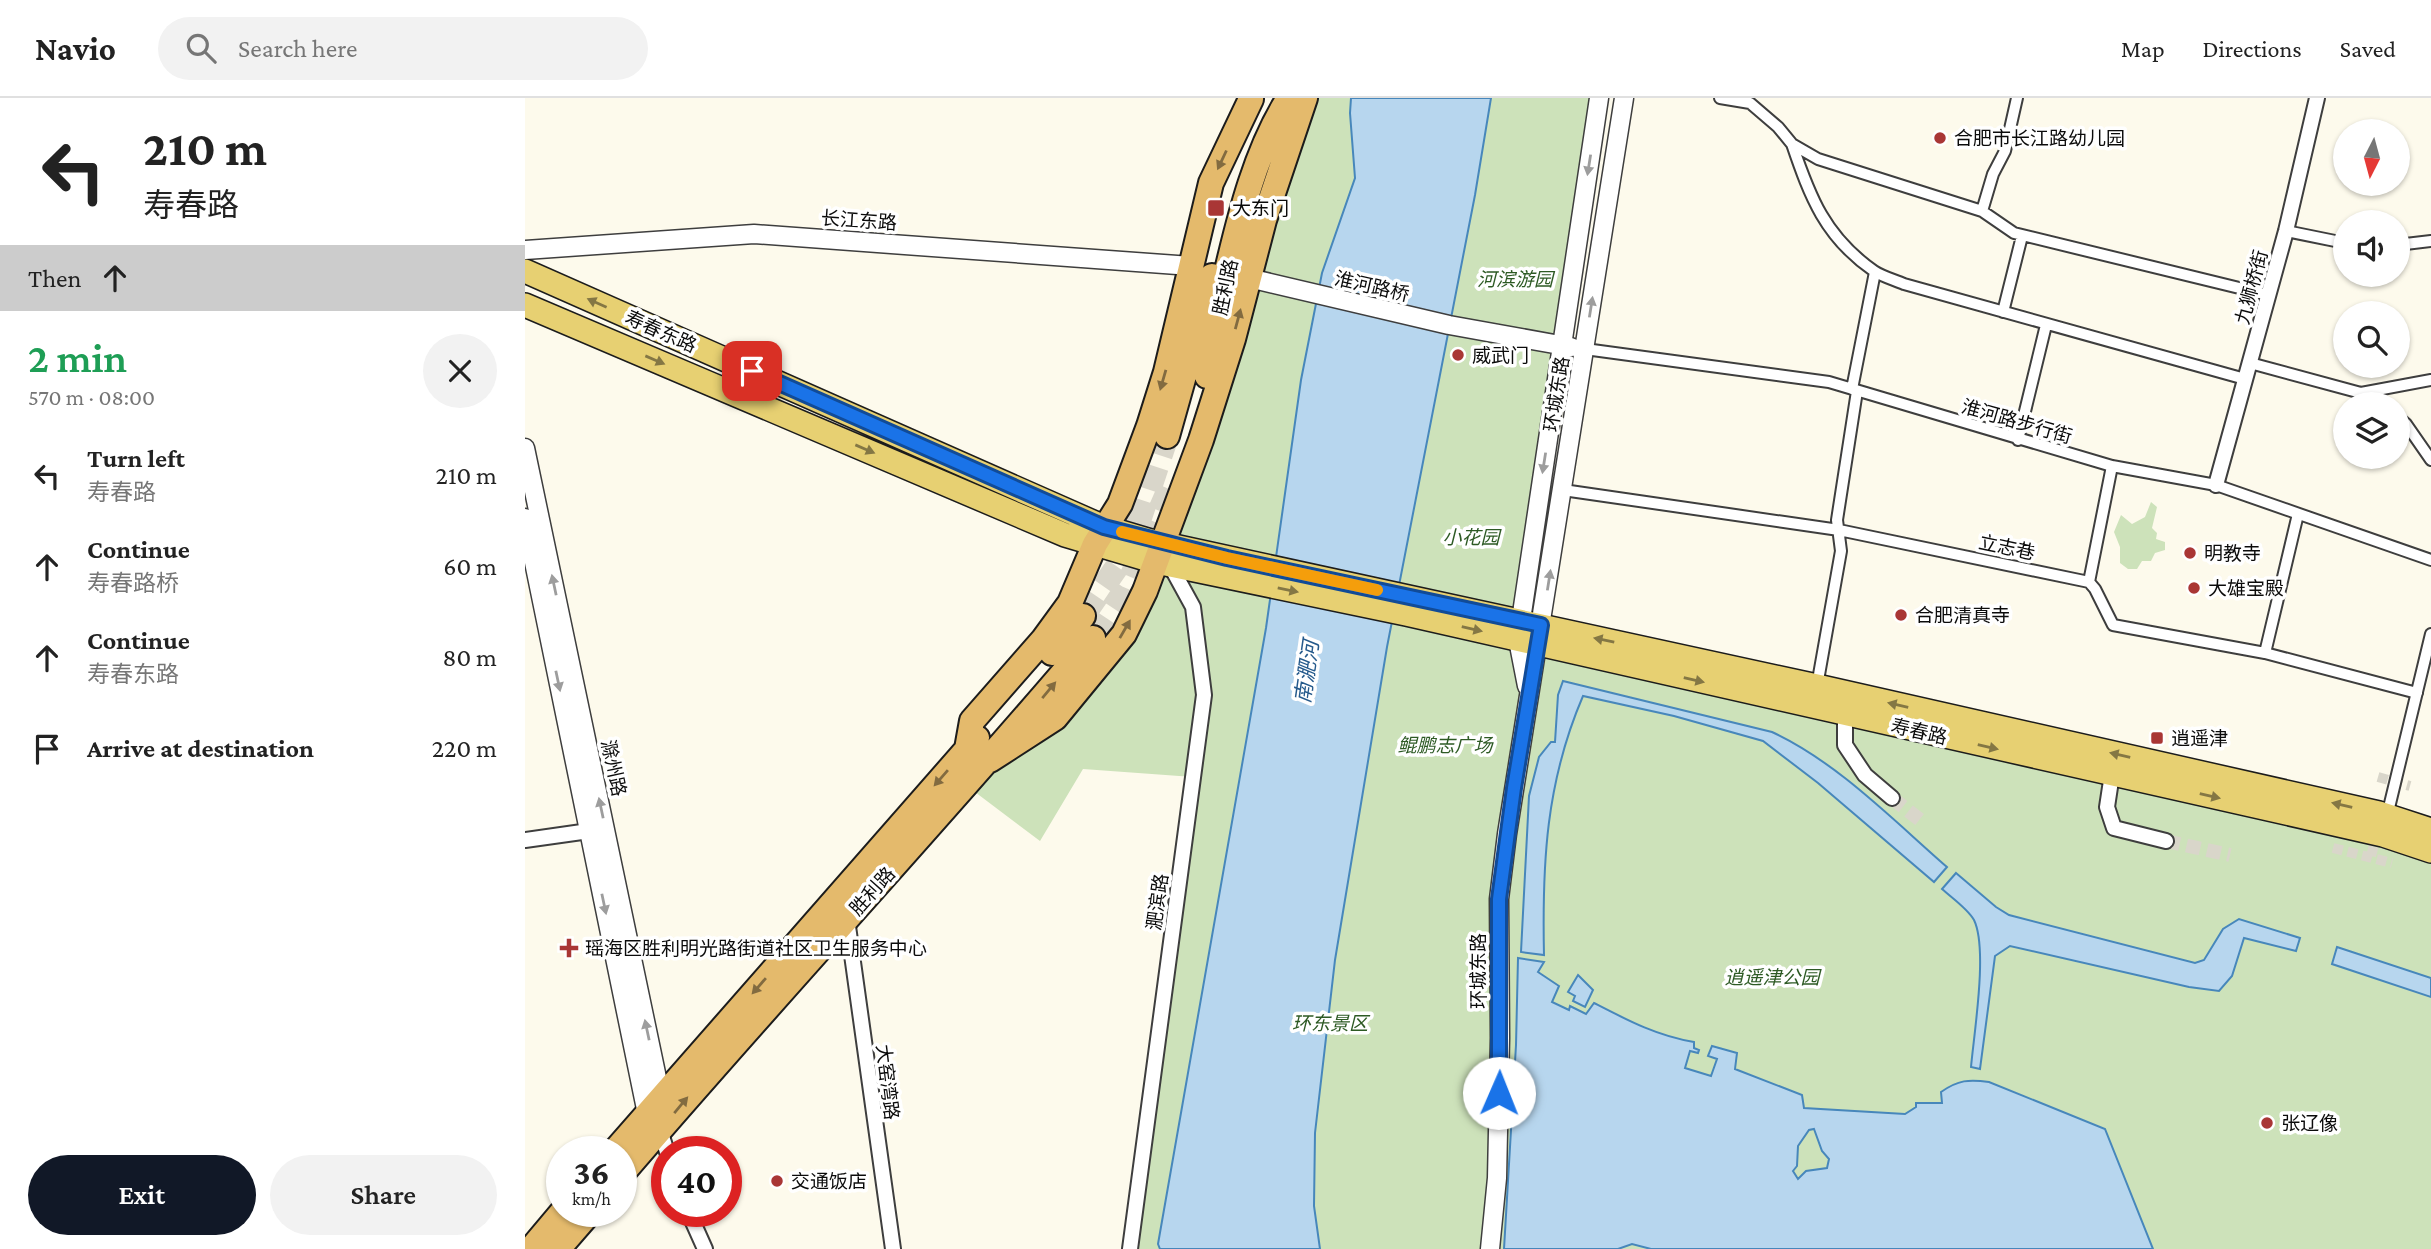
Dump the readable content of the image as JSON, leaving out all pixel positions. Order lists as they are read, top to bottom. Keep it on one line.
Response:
{"streets":{"highway":["胜利路"],"main road":["寿春东路","寿春路"],"street":["长江东路","淮河路桥","九狮桥街","环城东路","淮河路步行街","立志巷","滁州路","淝滨路","大窑湾路"]},"crossings":[["淮河路桥","环城东路"],["淮河路桥","淮河路步行街"],["胜利路","滁州路"],["胜利路","大窑湾路"],["九狮桥街","淮河路步行街"],["寿春东路","寿春路"],["寿春东路","淝滨路"],["环城东路","淮河路步行街"],["环城东路","立志巷"],["环城东路","寿春路"]],"water":["南淝河"],"parks":["河滨游园","小花园","鲲鹏志广场","逍遥津公园","环东景区"],"places":{"other":["合肥市长江路幼儿园","威武门","明教寺","大雄宝殿","合肥清真寺","张辽像","交通饭店"],"transit":["大东门","逍遥津"],"health":["瑶海区胜利明光路街道社区卫生服务中心"]},"north":"bottom","page":{"header":"Navio","search":"Search here","nav":["Map","Directions","Saved"],"turn":["210 m","寿春路"],"then":"Then","heading":["2 min","570 m · 08:00"],"list":[{"name":"Turn left","note":"寿春路","value":"210 m"},{"name":"Continue","note":"寿春路桥","value":"60 m"},{"name":"Continue","note":"寿春东路","value":"80 m"},{"name":"Arrive at destination","value":"220 m"}],"speed":"36 km/h","limit":"40","buttons":["Exit","Share"]}}
